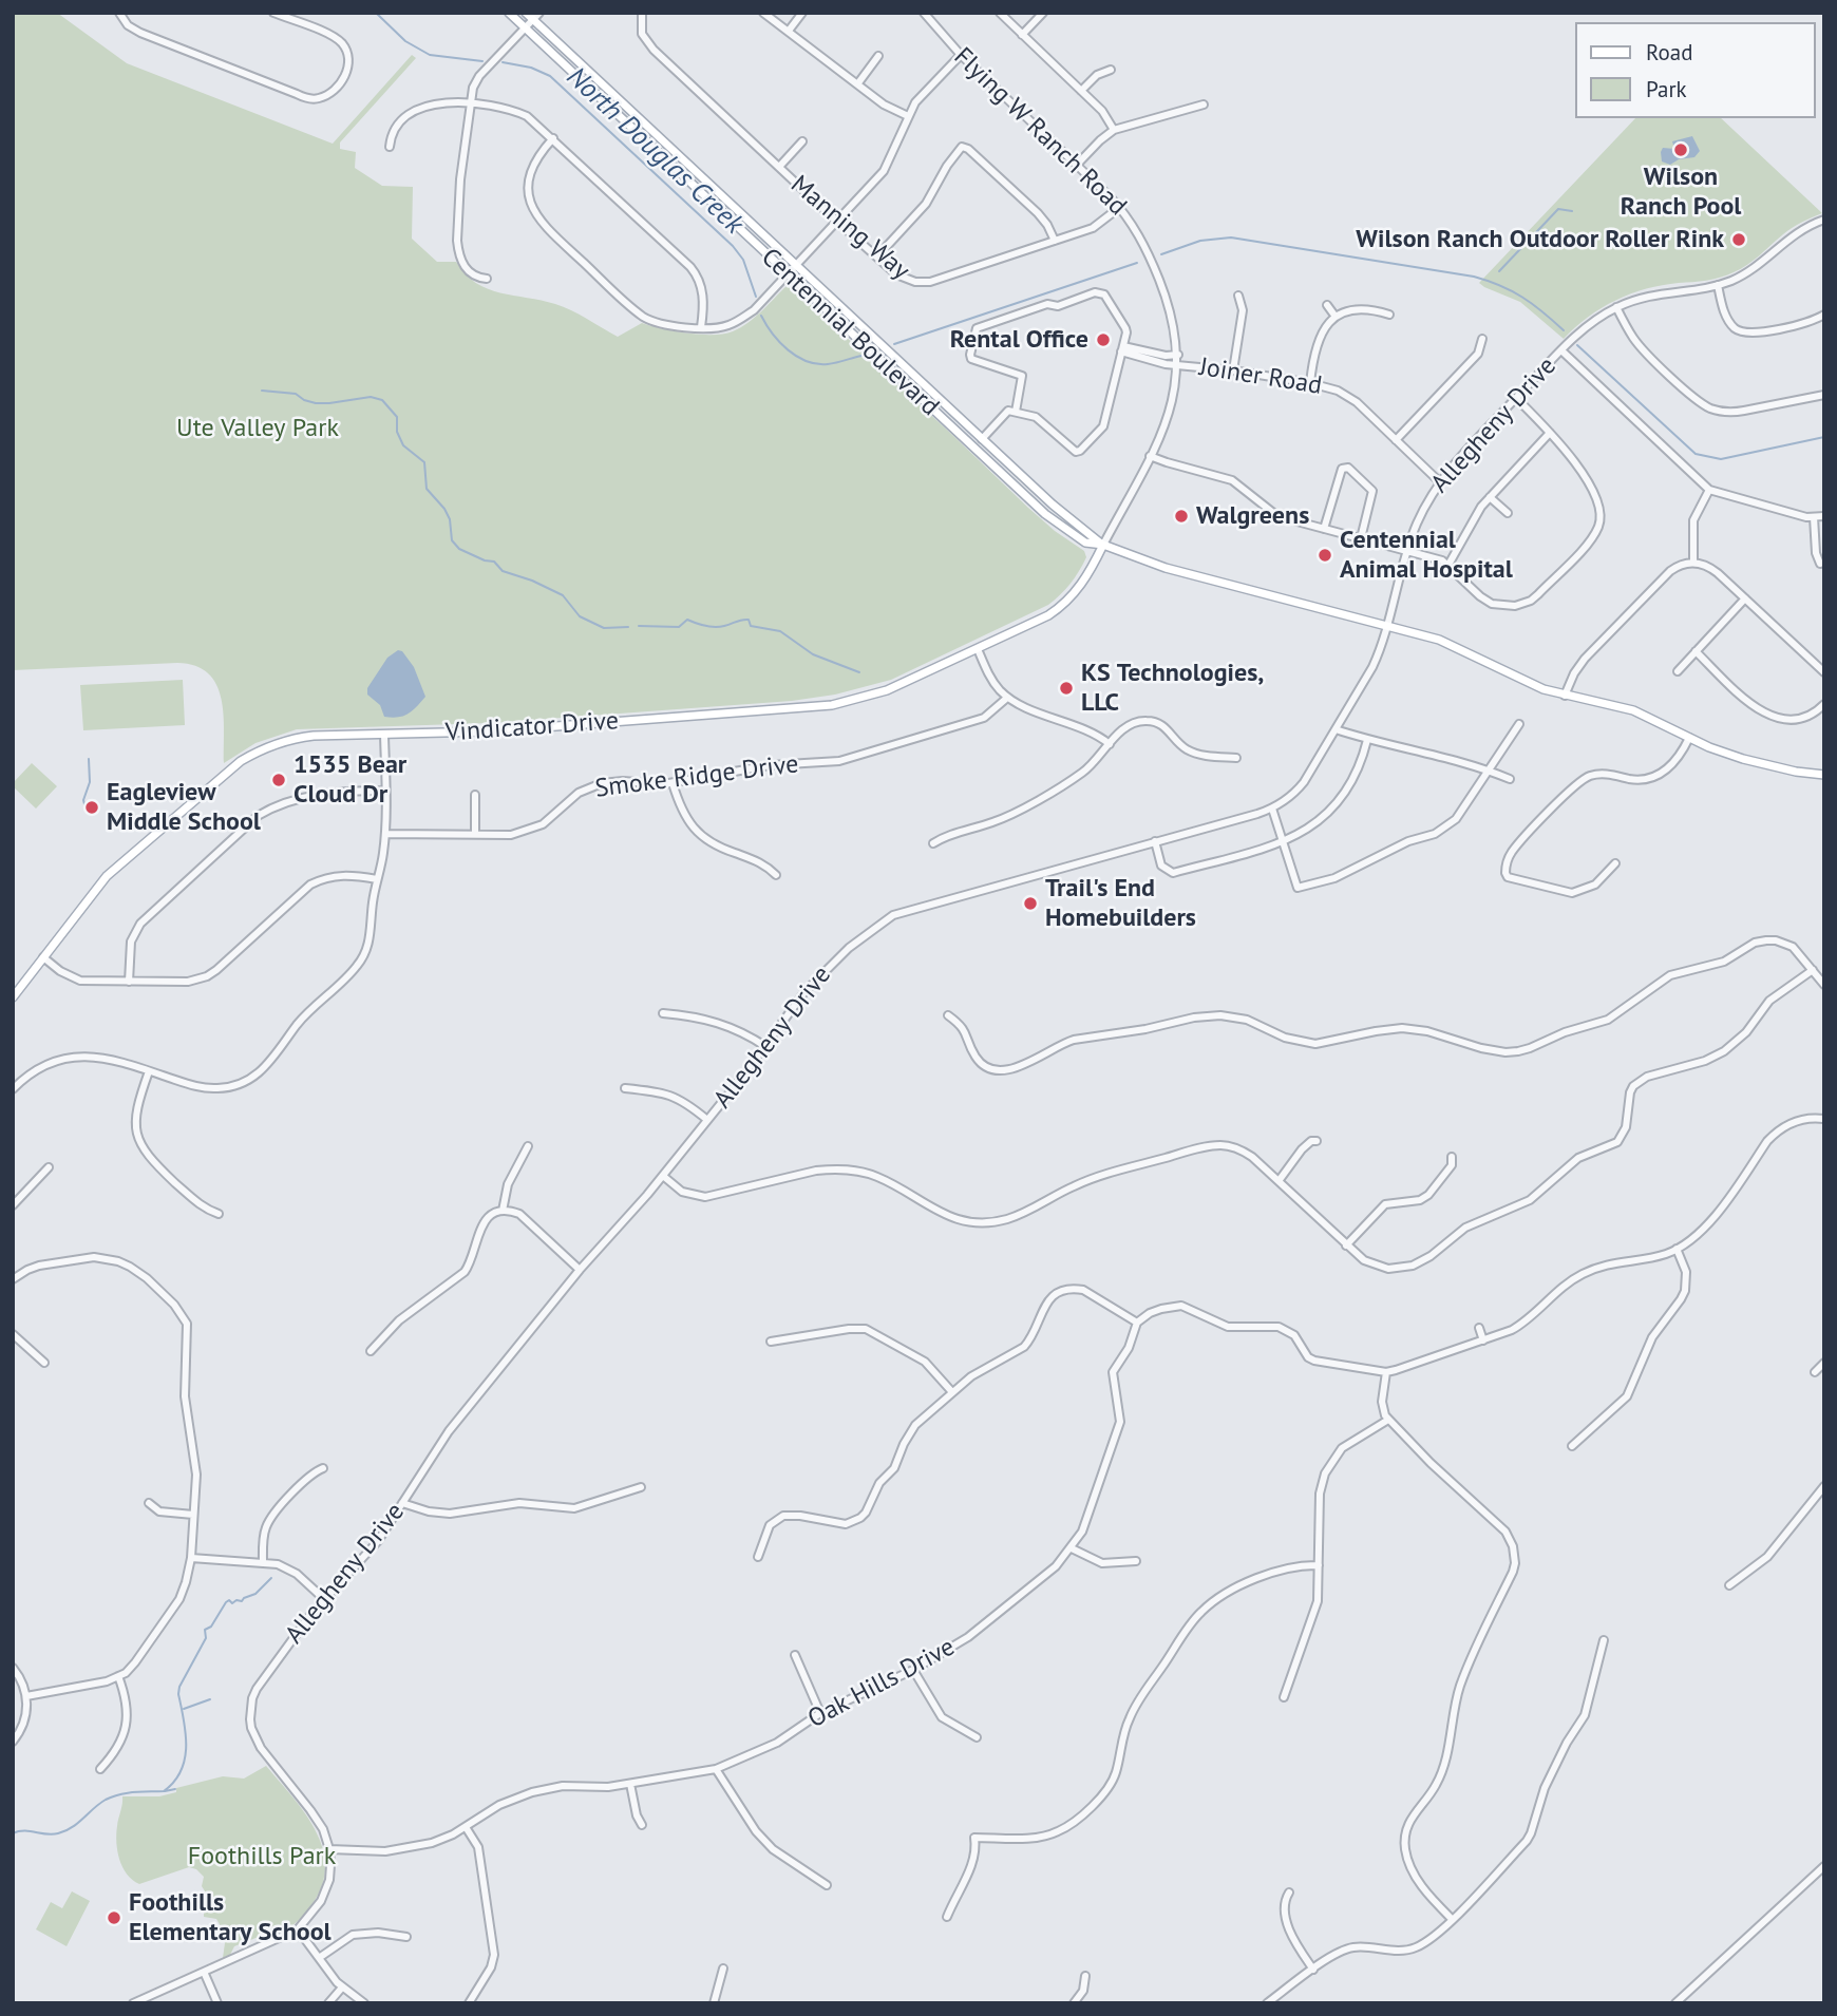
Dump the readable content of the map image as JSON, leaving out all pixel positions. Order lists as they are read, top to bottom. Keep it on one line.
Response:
{"streets":{"main road":["Centennial Boulevard","Vindicator Drive"],"street":["Flying W Ranch Road","Manning Way","Joiner Road","Allegheny Drive","Smoke Ridge Drive","Oak Hills Drive"]},"crossings":[["Flying W Ranch Road","Manning Way"],["Flying W Ranch Road","Centennial Boulevard"],["Flying W Ranch Road","Joiner Road"],["Flying W Ranch Road","Vindicator Drive"],["Centennial Boulevard","Allegheny Drive"],["Centennial Boulevard","Vindicator Drive"],["Joiner Road","Allegheny Drive"],["Allegheny Drive","Oak Hills Drive"]],"water":["North Douglas Creek"],"parks":["Ute Valley Park","Foothills Park"],"places":["Wilson Ranch Pool","Wilson Ranch Outdoor Roller Rink","Rental Office","Walgreens","Centennial Animal Hospital","KS Technologies, LLC","1535 Bear Cloud Dr","Eagleview Middle School","Trail's End Homebuilders","Foothills Elementary School"],"legend":["Road","Park"]}
